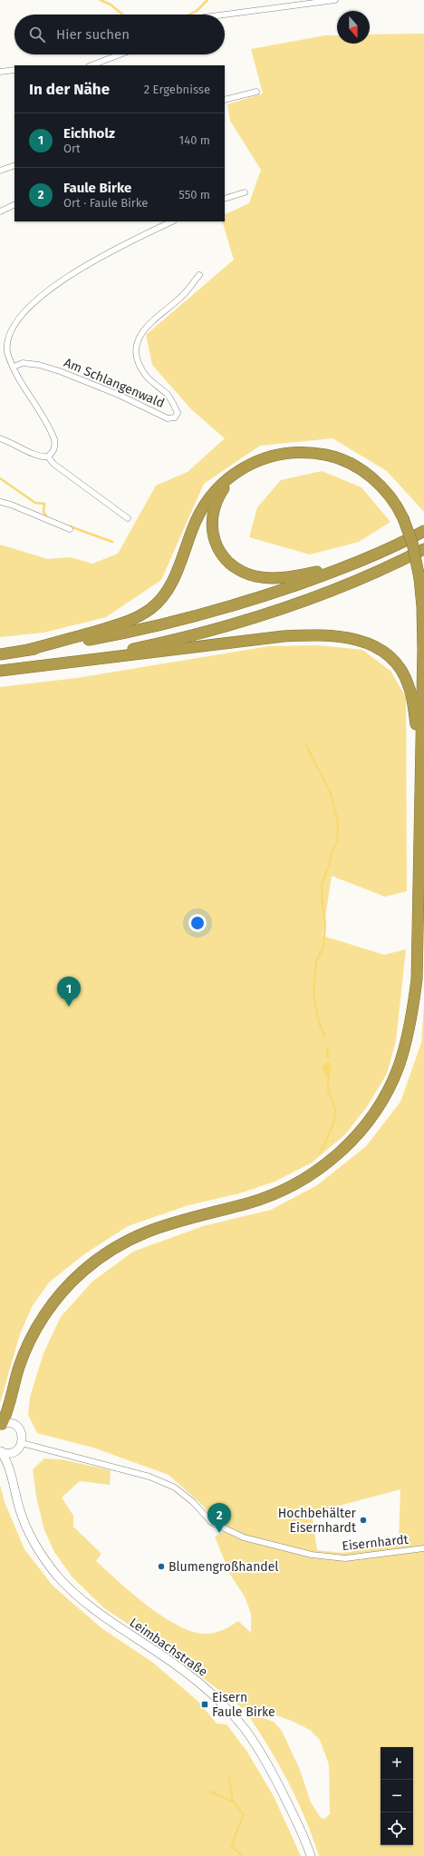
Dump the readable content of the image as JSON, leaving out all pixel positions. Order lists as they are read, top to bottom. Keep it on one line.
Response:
{"streets":{"main road":["Leimbachstraße"],"street":["Am Schlangenwald","Eisernhardt"]},"crossings":[["Eisernhardt","Leimbachstraße"]],"places":{"other":["Hochbehälter Eisernhardt","Blumengroßhandel"],"transit":["Eisern Faule Birke"]},"north":"bottom","page":{"search":"Hier suchen","heading":["In der Nähe","2 Ergebnisse"],"list":[{"mark":"1","name":"Eichholz","note":"Ort","value":"140 m"},{"mark":"2","name":"Faule Birke","note":"Ort · Faule Birke","value":"550 m"}],"pins":["1","2"],"map_buttons":["+","−"]}}
